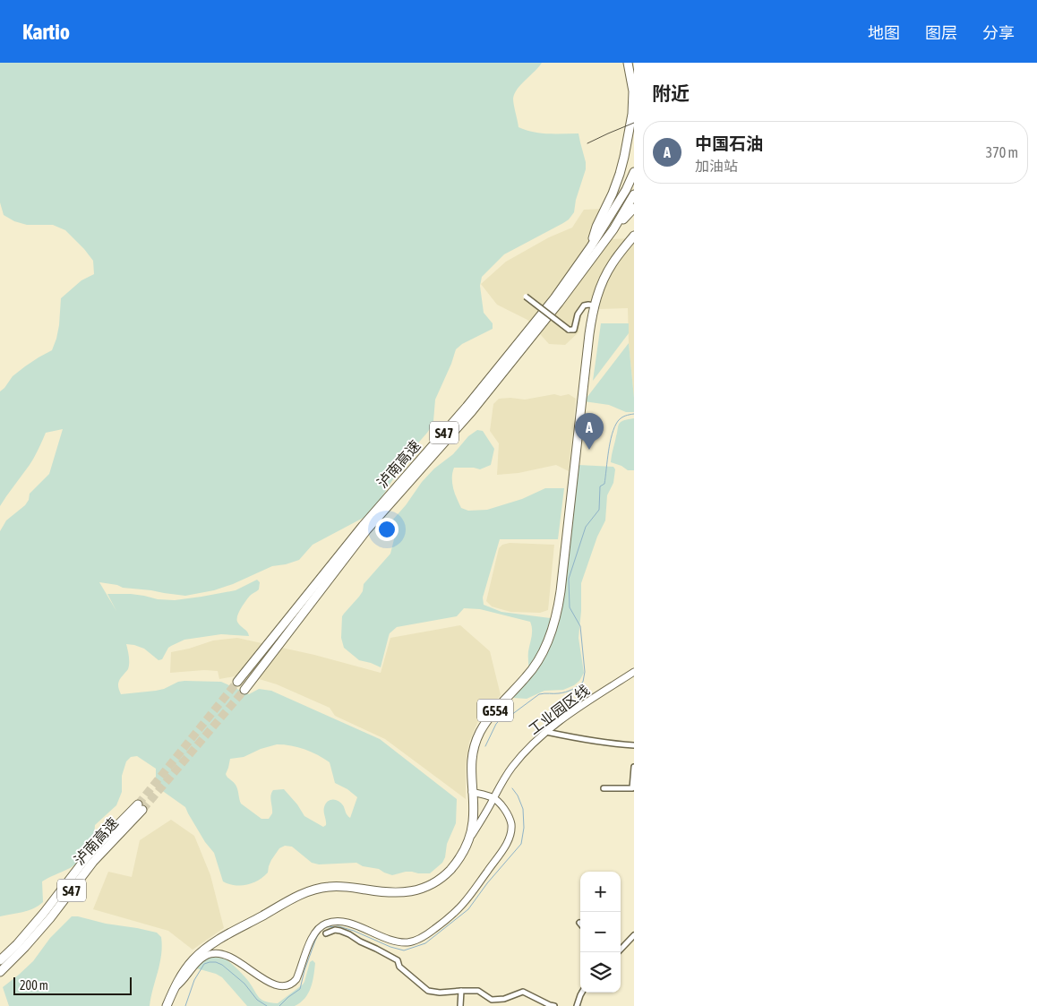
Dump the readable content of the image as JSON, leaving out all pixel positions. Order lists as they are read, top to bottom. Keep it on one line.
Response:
{"streets":{"highway":["S47","泸南高速","G554"],"street":["工业园区线"]},"crossings":[["工业园区线","G554"]],"scale_bar":"200 m","page":{"header":"Kartio","nav":["地图","图层","分享"],"heading":"附近","list":[{"mark":"A","name":"中国石油","note":"加油站","value":"370 m"}],"pins":"A","map_buttons":["+","−"],"scale":"200 m"}}
